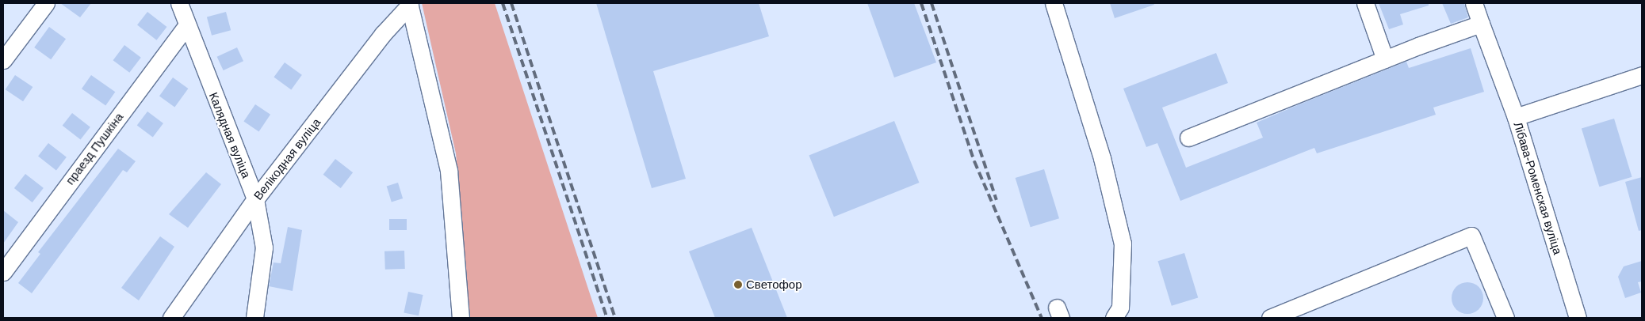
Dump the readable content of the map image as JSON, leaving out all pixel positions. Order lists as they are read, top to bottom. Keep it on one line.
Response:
{"streets":{"street":["Калядная вуліца","праезд Пушкіна","Велікодная вуліца","Лібава-Роменская вуліца"]},"crossings":[["Калядная вуліца","праезд Пушкіна"],["Калядная вуліца","Велікодная вуліца"]],"places":["Светофор"]}
